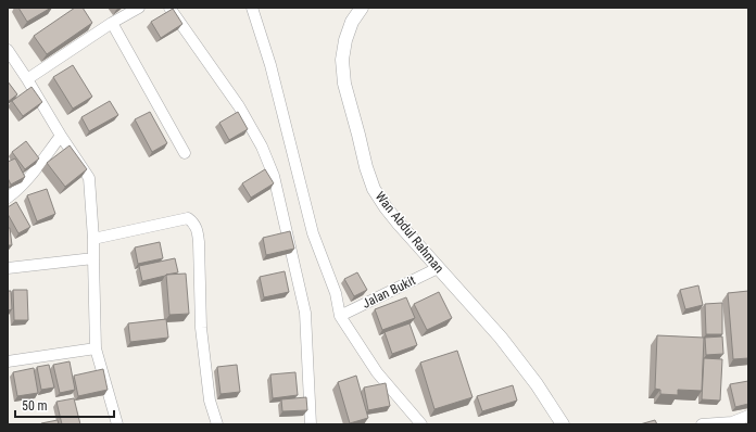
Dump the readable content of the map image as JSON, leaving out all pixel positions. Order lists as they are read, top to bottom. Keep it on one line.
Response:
{"streets":{"street":["Wan Abdul Rahman","Jalan Bukit"]},"crossings":[["Wan Abdul Rahman","Jalan Bukit"]],"scale_bar":"50 m"}
